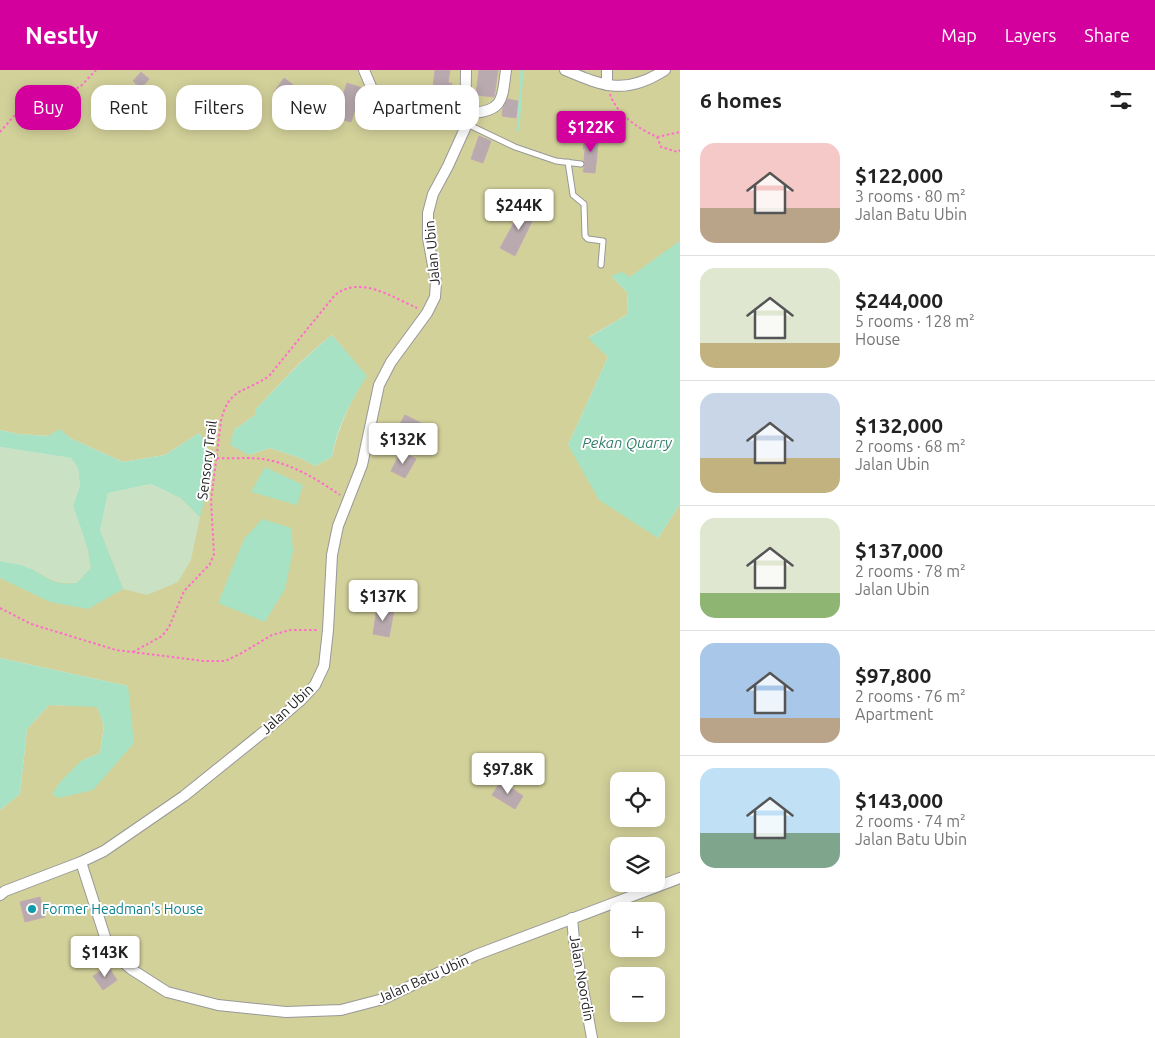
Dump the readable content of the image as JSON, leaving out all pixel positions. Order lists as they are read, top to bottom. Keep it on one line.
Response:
{"streets":{"street":["Jalan Ubin","Jalan Noordin","Jalan Batu Ubin"],"path":["Sensory Trail"]},"crossings":[["Jalan Ubin","Sensory Trail"],["Jalan Ubin","Jalan Batu Ubin"],["Jalan Noordin","Jalan Batu Ubin"]],"water":["Pekan Quarry"],"places":["Former Headman's House"],"page":{"header":"Nestly","nav":["Map","Layers","Share"],"heading":"6 homes","chip":["Buy","Rent","Filters","New","Apartment"],"price":["$122K","$244K","$132K","$137K","$97.8K","$143K"],"list":[{"name":"$122,000","note":"3 rooms · 80 m² · Jalan Batu Ubin"},{"name":"$244,000","note":"5 rooms · 128 m² · House"},{"name":"$132,000","note":"2 rooms · 68 m² · Jalan Ubin"},{"name":"$137,000","note":"2 rooms · 78 m² · Jalan Ubin"},{"name":"$97,800","note":"2 rooms · 76 m² · Apartment"},{"name":"$143,000","note":"2 rooms · 74 m² · Jalan Batu Ubin"}],"map_buttons":["+","−"]}}
